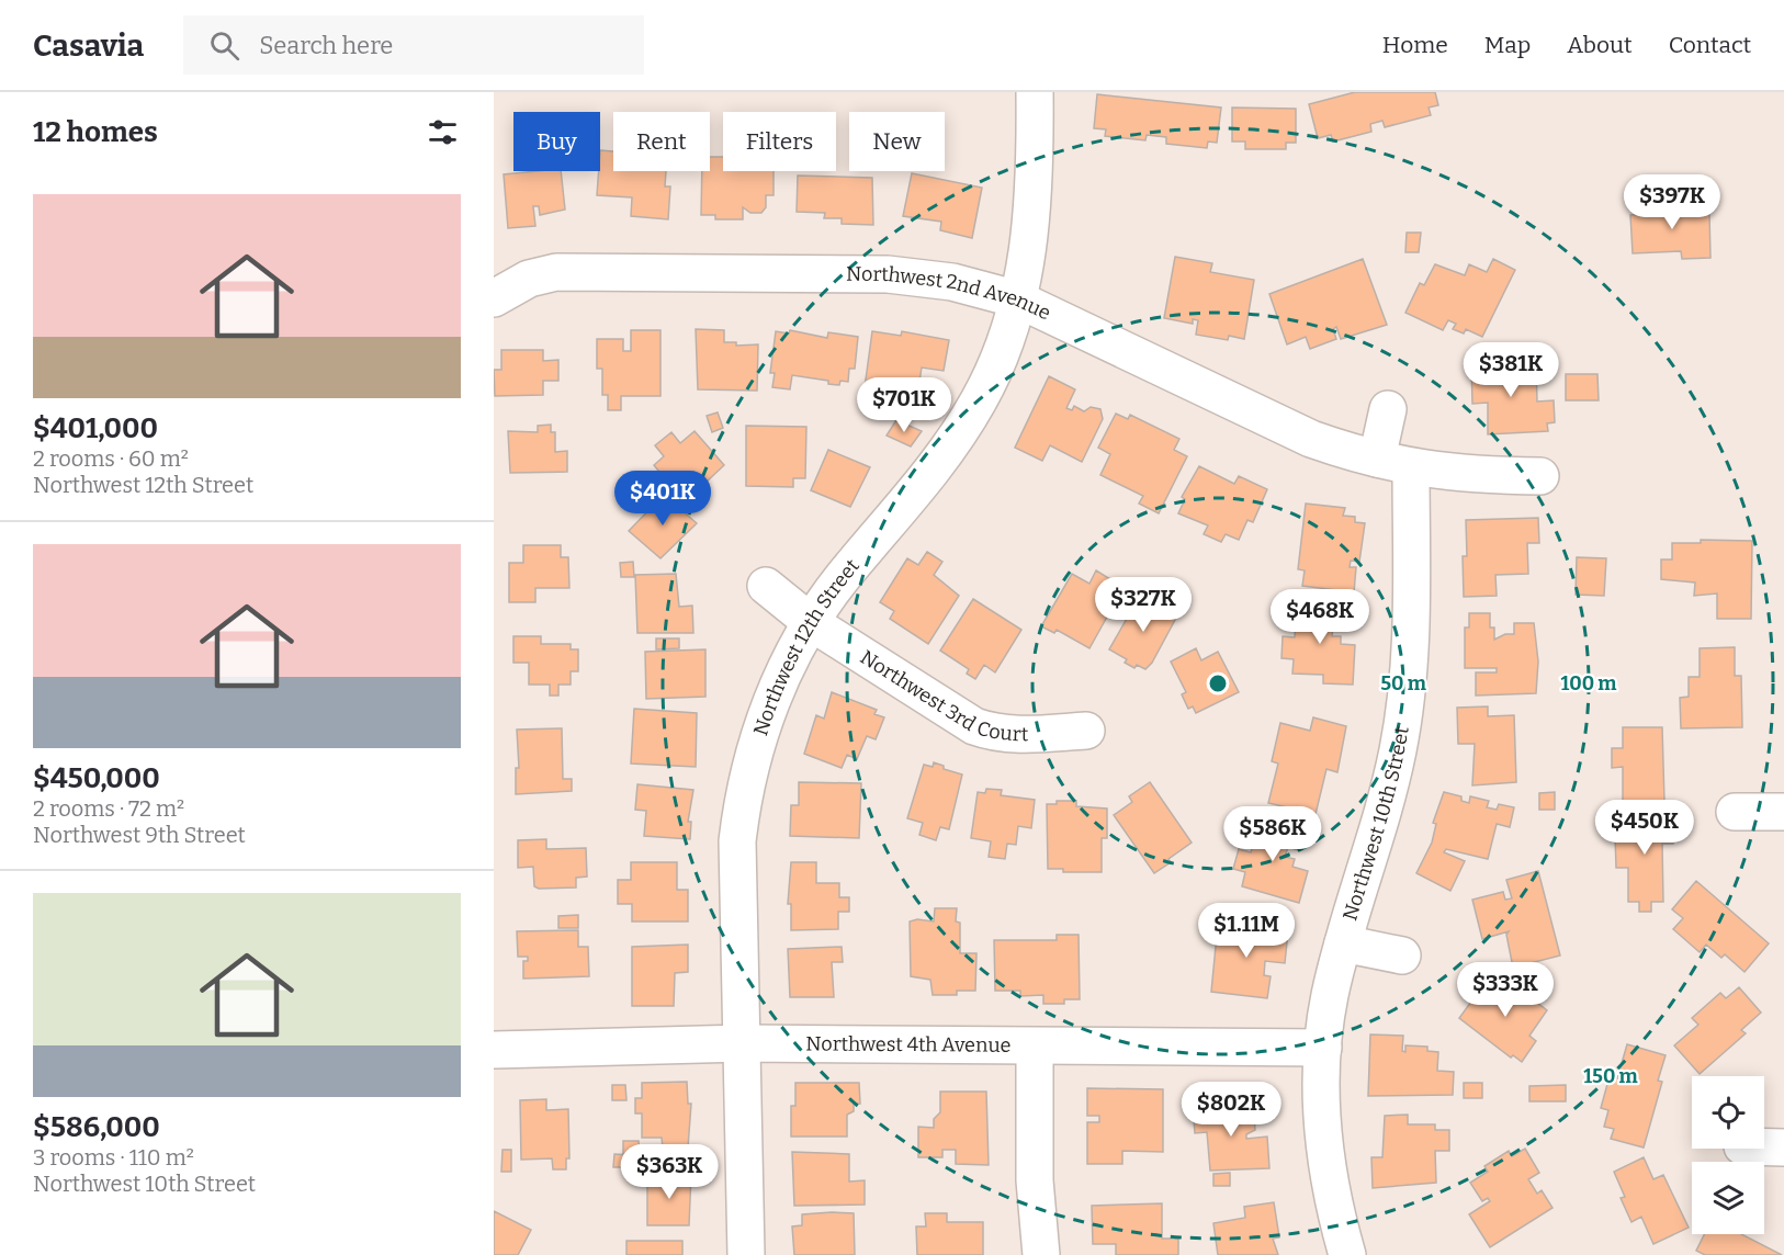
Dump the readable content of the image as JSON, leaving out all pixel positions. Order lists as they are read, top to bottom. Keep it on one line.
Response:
{"streets":{"street":["Northwest 2nd Avenue","Northwest 12th Street","Northwest 3rd Court","Northwest 10th Street","Northwest 4th Avenue"]},"crossings":[["Northwest 2nd Avenue","Northwest 12th Street"],["Northwest 2nd Avenue","Northwest 10th Street"],["Northwest 12th Street","Northwest 3rd Court"],["Northwest 12th Street","Northwest 4th Avenue"],["Northwest 10th Street","Northwest 4th Avenue"]],"page":{"header":"Casavia","search":"Search here","nav":["Home","Map","About","Contact"],"heading":"12 homes","chip":["Buy","Rent","Filters","New"],"list":[{"name":"$401,000","note":"2 rooms · 60 m² · Northwest 12th Street"},{"name":"$450,000","note":"2 rooms · 72 m² · Northwest 9th Street"},{"name":"$586,000","note":"3 rooms · 110 m² · Northwest 10th Street"}],"price":["$397K","$381K","$701K","$401K","$327K","$468K","$450K","$586K","$1.11M","$333K","$802K","$363K"]},"rings":["50 m","100 m","150 m"]}
